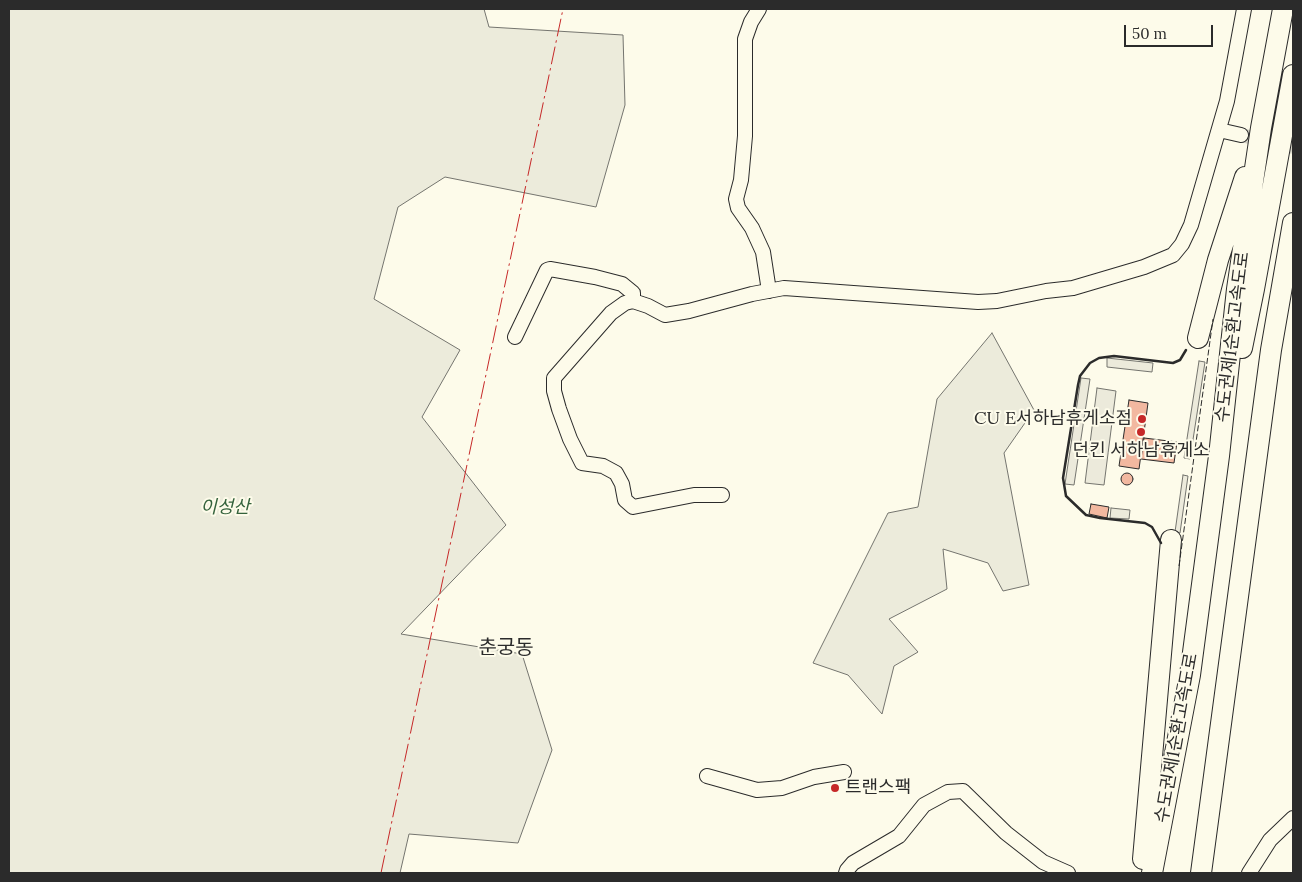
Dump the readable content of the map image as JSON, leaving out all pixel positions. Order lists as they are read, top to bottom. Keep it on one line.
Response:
{"streets":{"highway":["수도권제1순환고속도로"]},"districts":["춘궁동"],"parks":["이성산"],"places":["CU E서하남휴게소점","던킨 서하남휴게소","트랜스팩"],"scale_bar":"50 m"}
